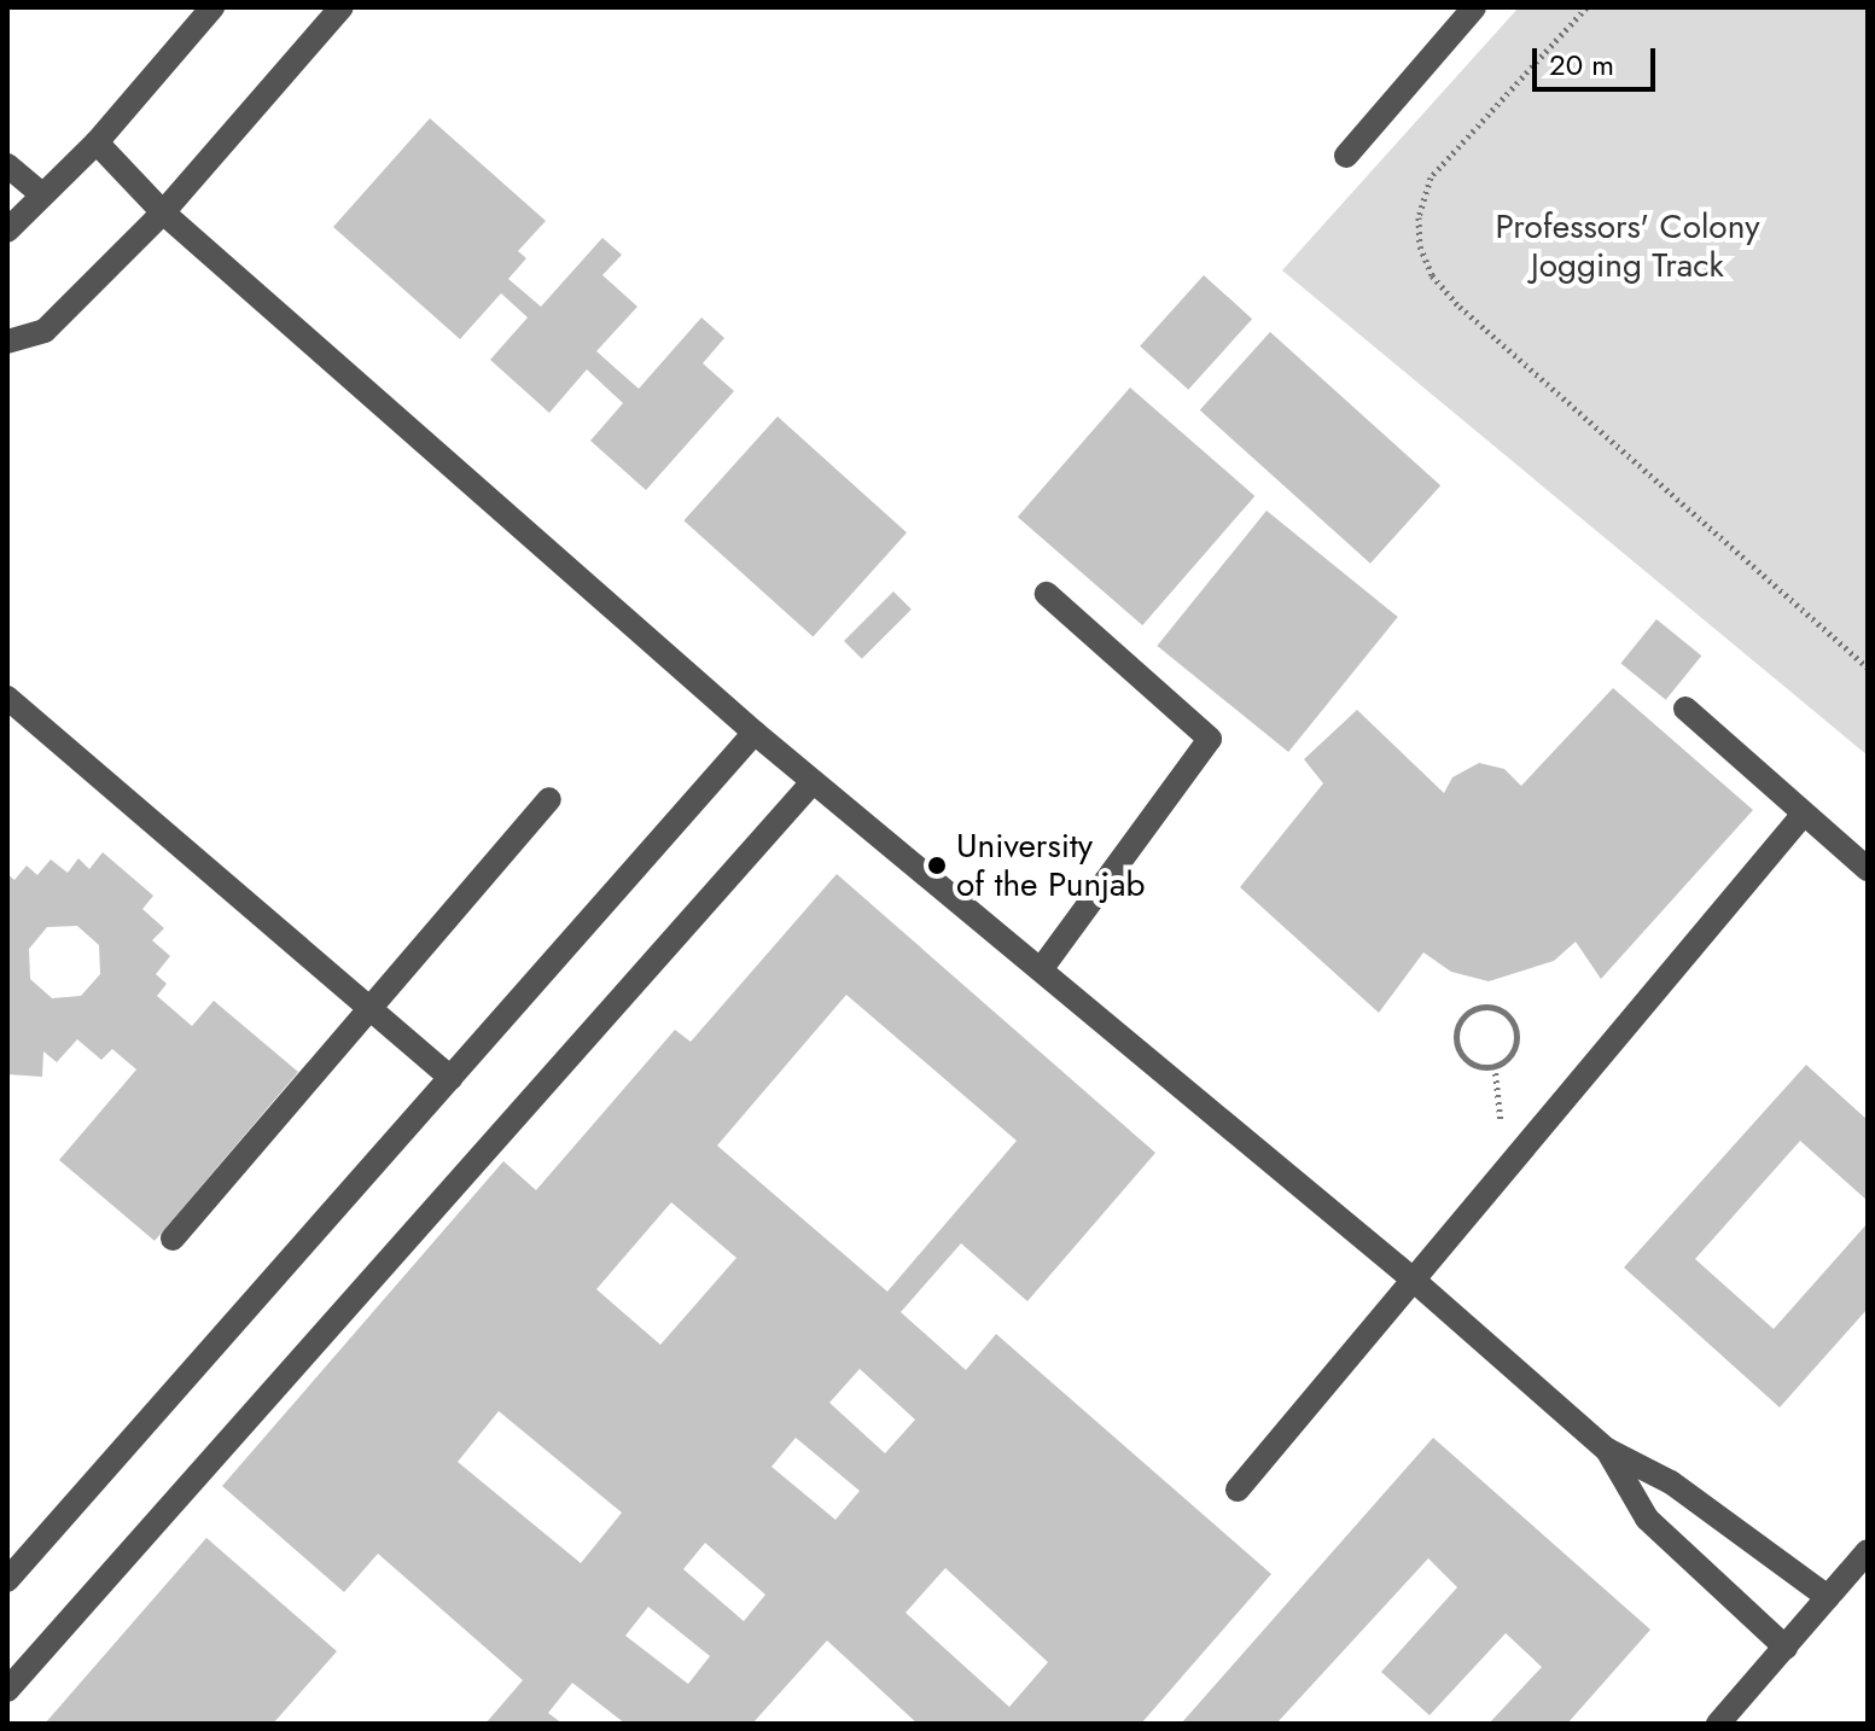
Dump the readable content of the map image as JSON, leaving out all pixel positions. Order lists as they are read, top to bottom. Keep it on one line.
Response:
{"parks":["Professors' Colony Jogging Track"],"places":["University of the Punjab"],"scale_bar":"20 m"}
